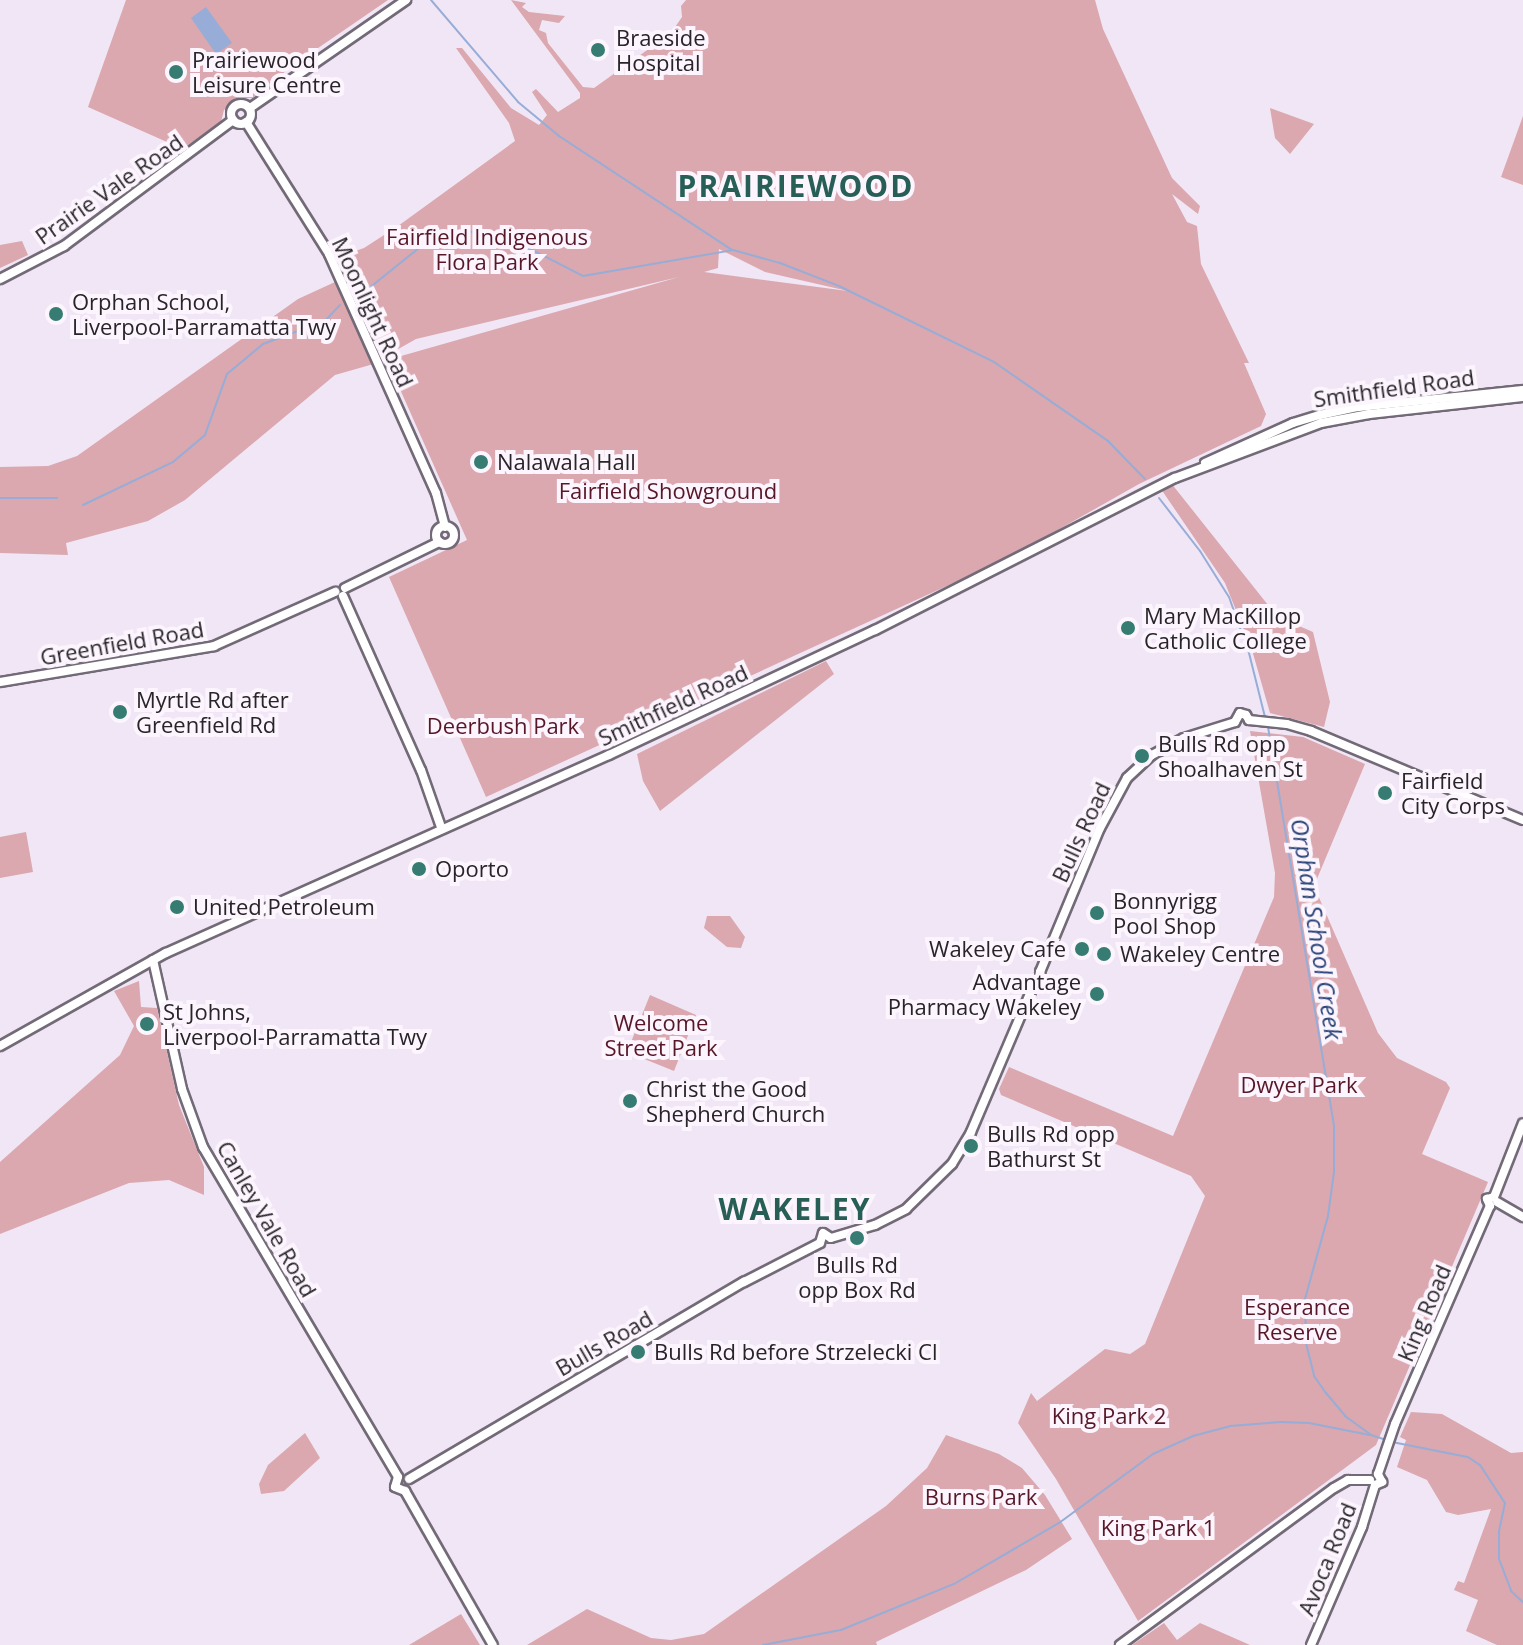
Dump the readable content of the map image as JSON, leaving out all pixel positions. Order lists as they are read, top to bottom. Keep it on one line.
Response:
{"streets":{"main road":["Prairie Vale Road","Moonlight Road","Smithfield Road","Greenfield Road","Bulls Road","Canley Vale Road","King Road","Avoca Road"]},"crossings":[["Moonlight Road","Greenfield Road"],["Smithfield Road","Canley Vale Road"],["King Road","Avoca Road"]],"districts":["PRAIRIEWOOD","WAKELEY"],"water":["Orphan School Creek"],"parks":["Fairfield Indigenous Flora Park","Fairfield Showground","Deerbush Park","Welcome Street Park","Dwyer Park","Esperance Reserve","King Park 2","Burns Park","King Park 1"],"places":["Braeside Hospital","Prairiewood Leisure Centre","Orphan School, Liverpool-Parramatta Twy","Nalawala Hall","Mary MacKillop Catholic College","Myrtle Rd after Greenfield Rd","Bulls Rd opp Shoalhaven St","Fairfield City Corps","Oporto","United Petroleum","Bonnyrigg Pool Shop","Wakeley Cafe","Wakeley Centre","Advantage Pharmacy Wakeley","St Johns, Liverpool-Parramatta Twy","Christ the Good Shepherd Church","Bulls Rd opp Bathurst St","Bulls Rd opp Box Rd","Bulls Rd before Strzelecki Cl"]}
